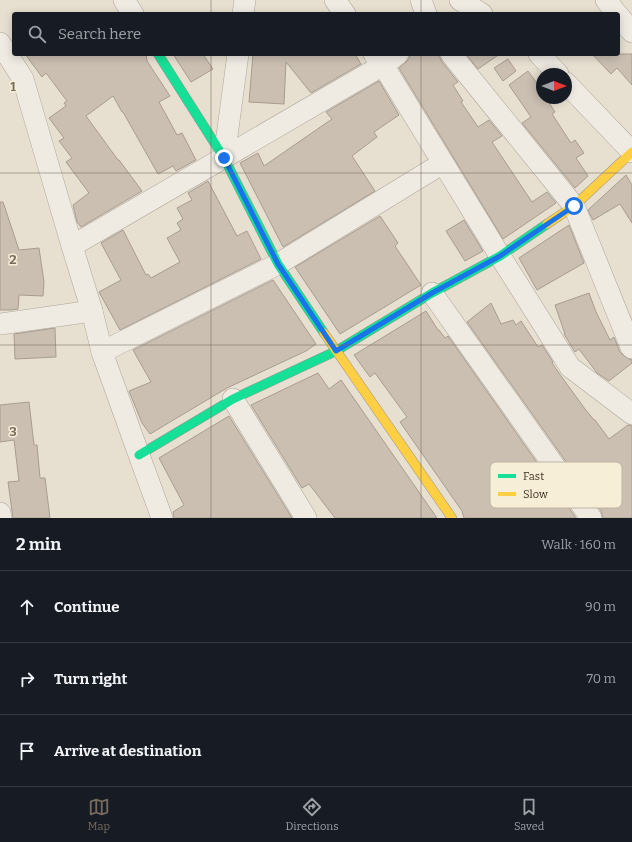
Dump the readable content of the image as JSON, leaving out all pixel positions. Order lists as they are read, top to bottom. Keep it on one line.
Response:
{"legend":["Fast","Slow"],"north":"right","page":{"search":"Search here","heading":["2 min","Walk · 160 m"],"list":[["Continue","90 m"],["Turn right","70 m"],"Arrive at destination"],"nav":["Map","Directions","Saved"]},"grid":{"rows":["1","2","3"]}}
